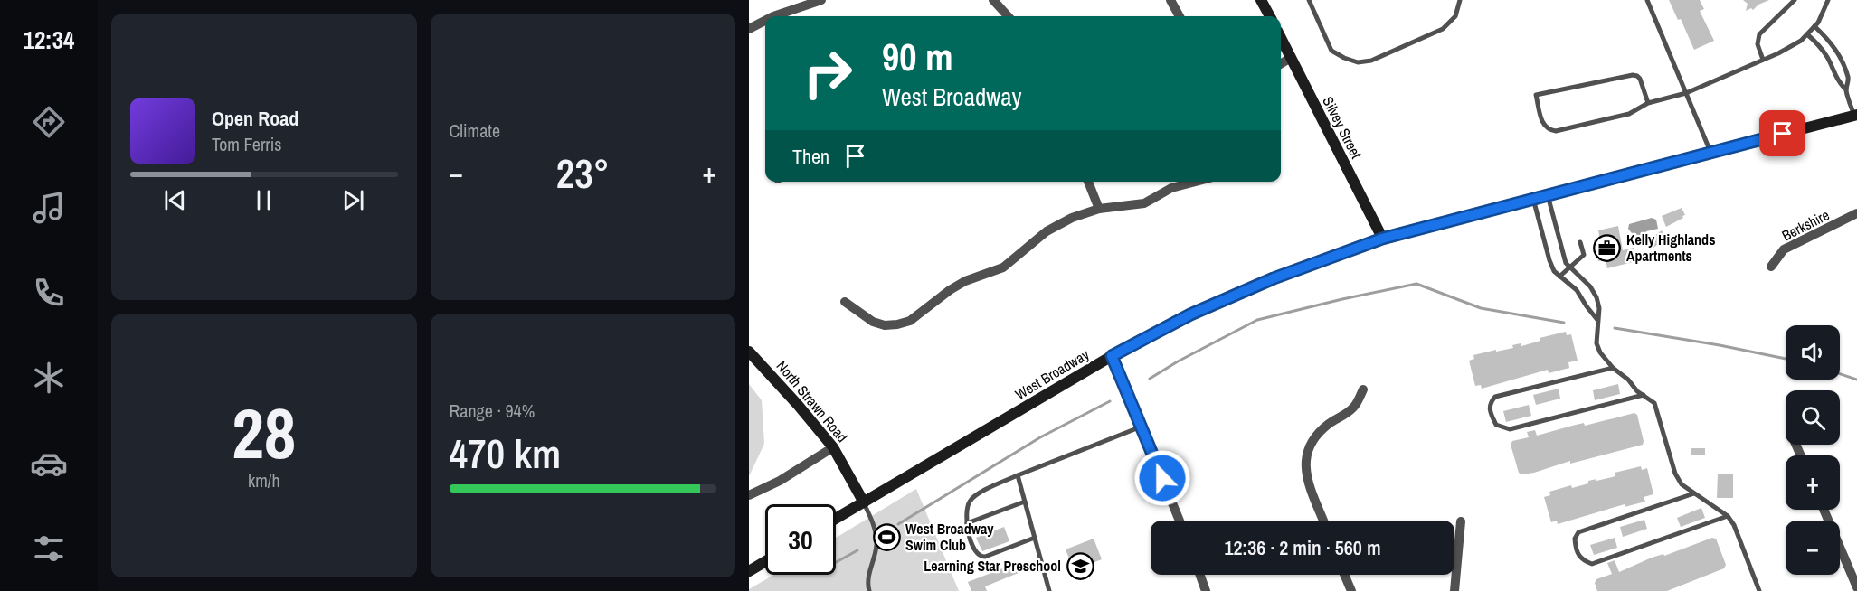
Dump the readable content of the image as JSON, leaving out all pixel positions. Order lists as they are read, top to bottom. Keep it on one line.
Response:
{"streets":{"main road":["Silvey Street","West Broadway","North Strawn Road"],"street":["Berkshire"]},"crossings":[["Silvey Street","West Broadway"],["West Broadway","North Strawn Road"]],"places":{"office":["Kelly Highlands Apartments"],"sports":["West Broadway Swim Club"],"school or university":["Learning Star Preschool"]},"page":{"tabs":"12:34","tile":["Climate",["28","km/h"],["Range · 94%","470 km"]],"turn":["90 m","West Broadway"],"song":["Open Road","Tom Ferris"],"then":"Then","heat":["−","23°","+"],"map_buttons":["+","−"],"limit":"30","trip":"12:36 · 2 min · 560 m"}}
